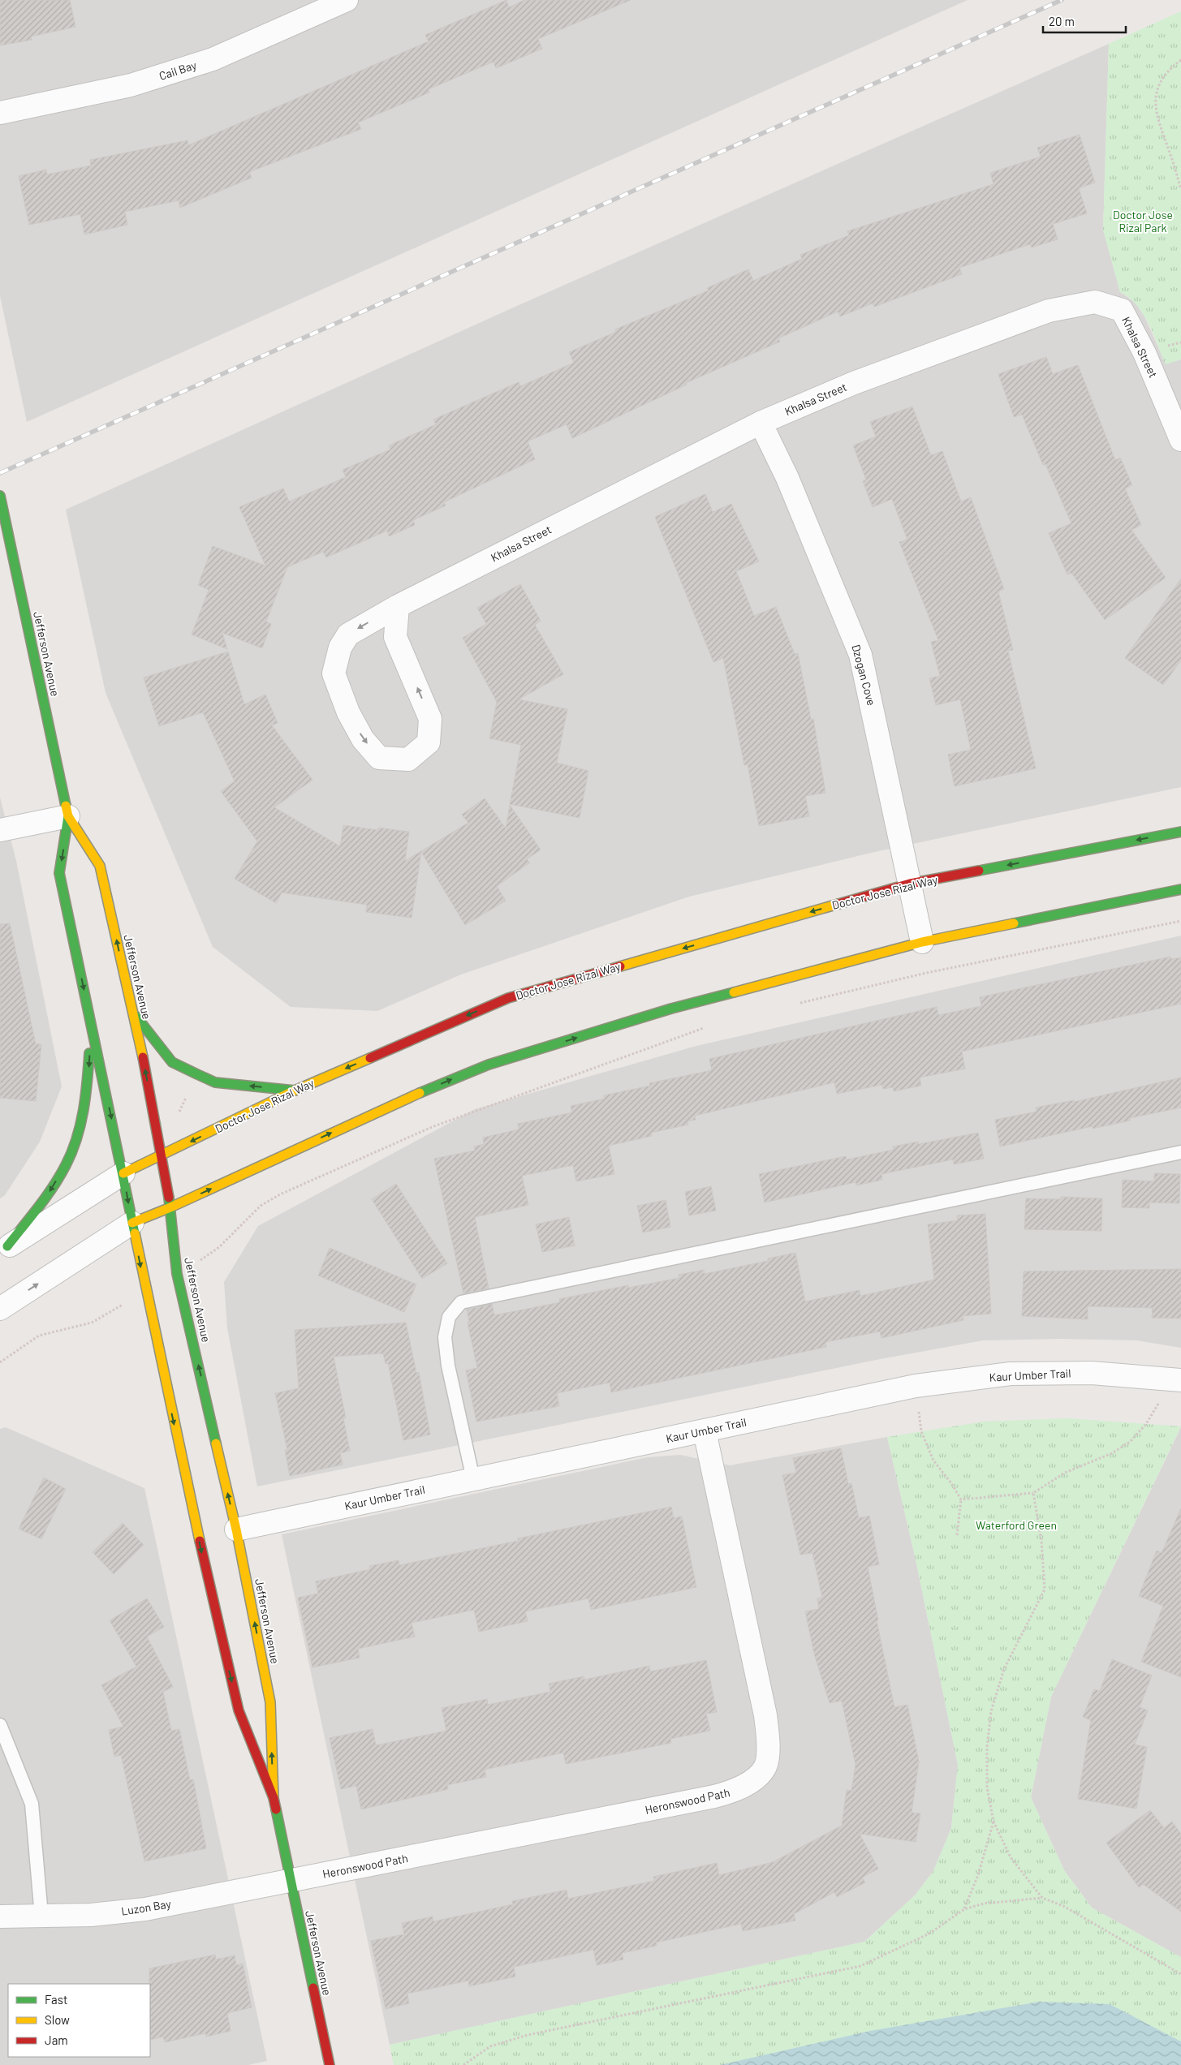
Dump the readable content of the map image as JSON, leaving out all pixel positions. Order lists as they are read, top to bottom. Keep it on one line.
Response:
{"streets":{"street":["Cail Bay","Khalsa Street","Jefferson Avenue","Dzogan Cove","Doctor Jose Rizal Way","Kaur Umber Trail","Heronswood Path","Luzon Bay"]},"crossings":[["Khalsa Street","Dzogan Cove"],["Jefferson Avenue","Doctor Jose Rizal Way"],["Jefferson Avenue","Kaur Umber Trail"],["Jefferson Avenue","Heronswood Path"],["Jefferson Avenue","Luzon Bay"],["Dzogan Cove","Doctor Jose Rizal Way"],["Kaur Umber Trail","Heronswood Path"],["Heronswood Path","Luzon Bay"]],"parks":["Doctor Jose Rizal Park","Waterford Green"],"legend":["Fast","Slow","Jam"],"scale_bar":"20 m"}
